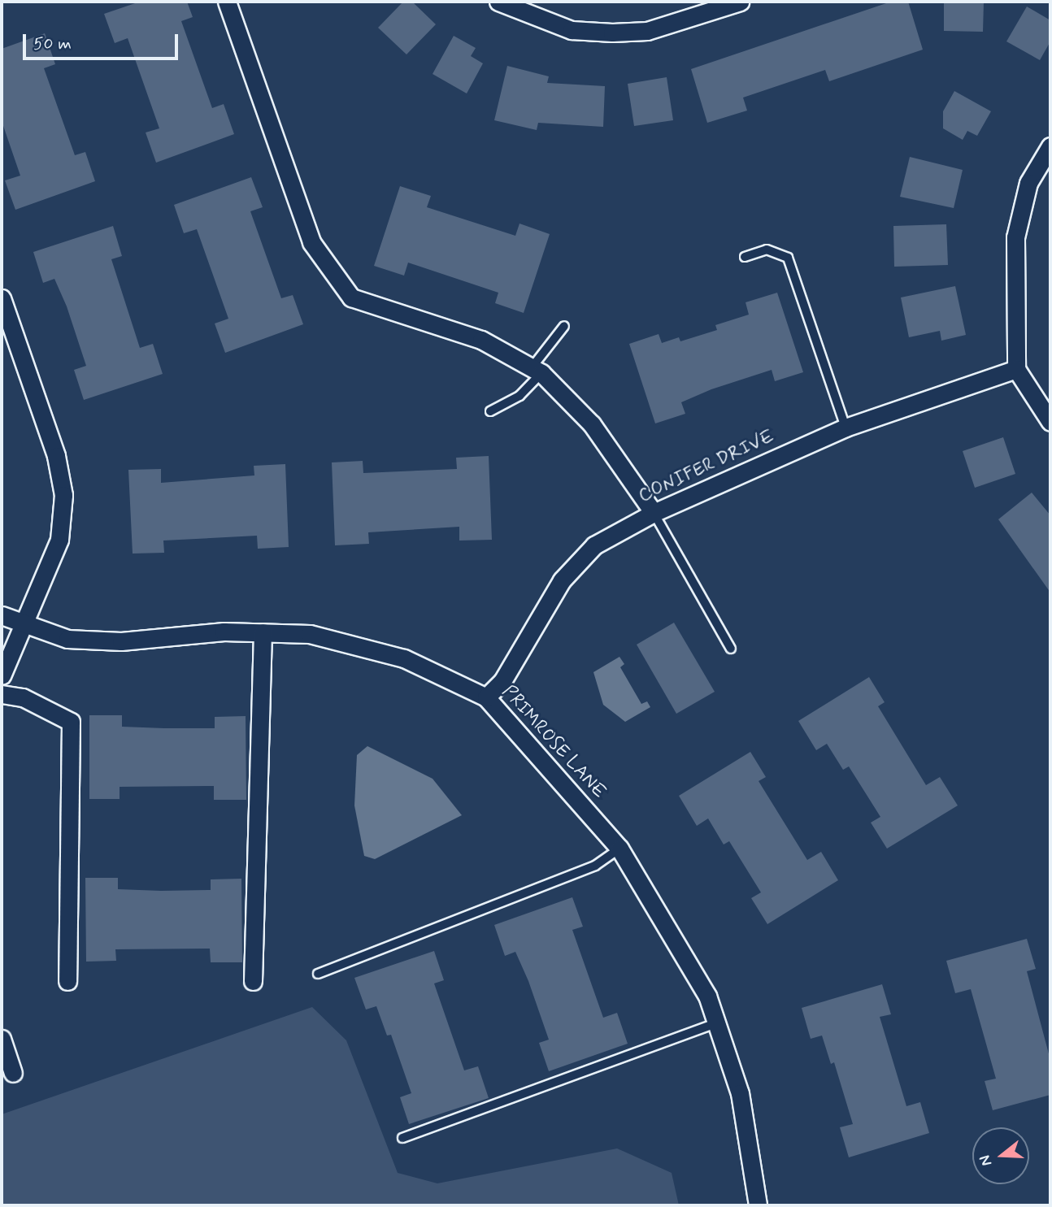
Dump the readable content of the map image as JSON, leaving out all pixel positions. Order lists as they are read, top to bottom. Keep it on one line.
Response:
{"streets":{"street":["CONIFER DRIVE","PRIMROSE LANE"]},"crossings":[["CONIFER DRIVE","PRIMROSE LANE"]],"scale_bar":"50 m","north":"left"}
